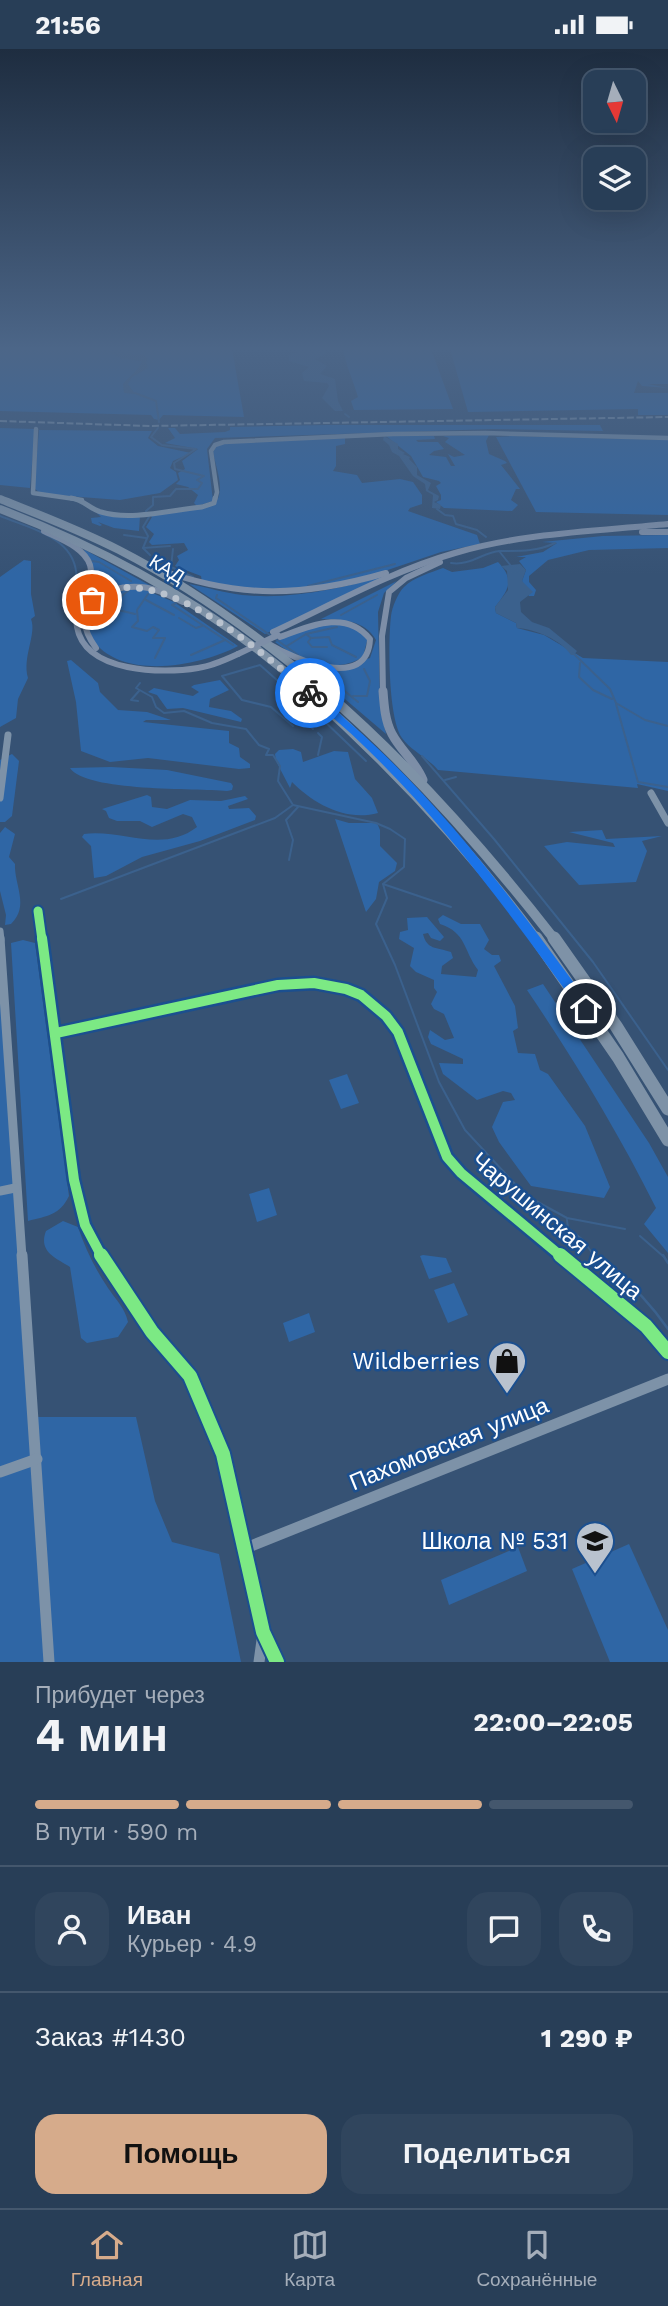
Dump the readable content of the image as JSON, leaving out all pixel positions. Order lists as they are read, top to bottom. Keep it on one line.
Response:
{"streets":{"highway":["КАД"],"street":["Чарушинская улица","Пахомовская улица"]},"places":{"shop":["Wildberries"],"school or university":["Школа № 531"]},"north":"bottom","page":{"status":"21:56","heading":["4 мин","Прибудет через","22:00–22:05"],"panel":["Иван","Курьер · 4.9","Заказ #1430","1 290 ₽"],"bar":"В пути · 590 m","buttons":["Помощь","Поделиться"],"tabs":["Главная","Карта","Сохранённые"]}}
